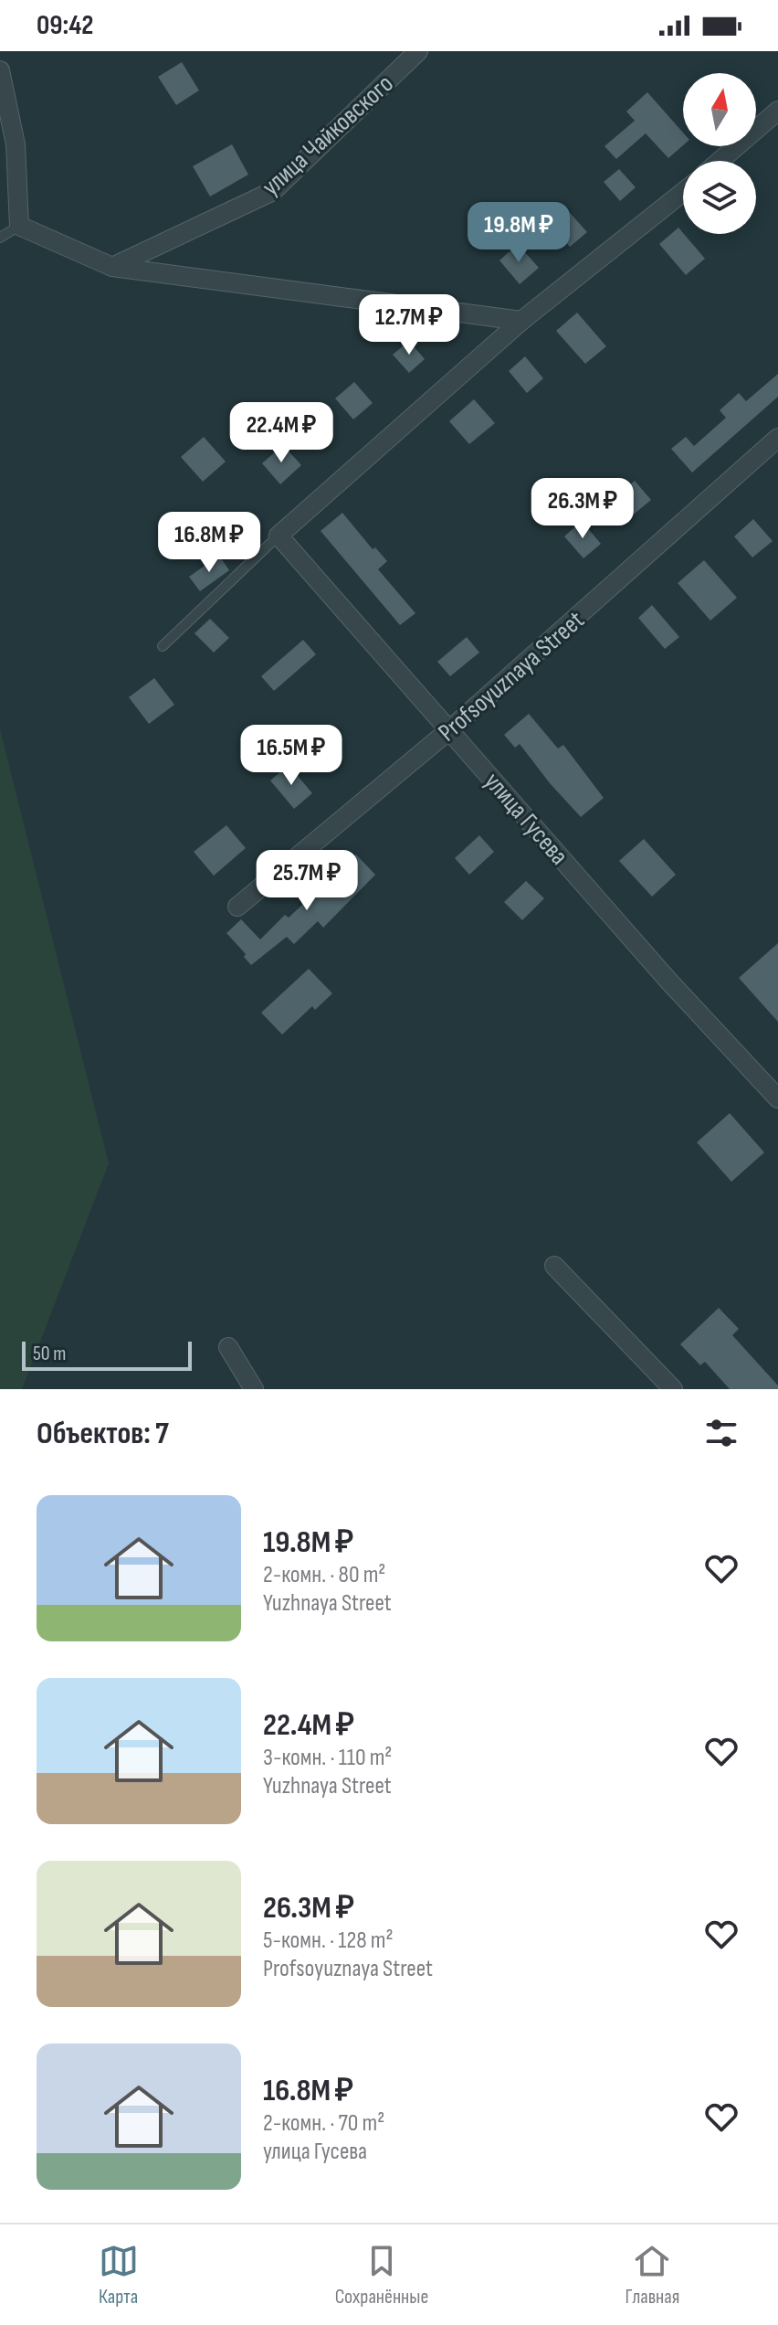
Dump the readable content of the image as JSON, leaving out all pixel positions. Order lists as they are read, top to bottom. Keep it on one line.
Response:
{"streets":{"street":["улица Чайковского","Profsoyuznaya Street","улица Гусева"]},"crossings":[["Profsoyuznaya Street","улица Гусева"]],"scale_bar":"50 m","north":"top","page":{"status":"09:42","price":["19.8M ₽","12.7M ₽","22.4M ₽","26.3M ₽","16.8M ₽","16.5M ₽","25.7M ₽"],"scale":"50 m","heading":"Объектов: 7","list":[{"name":"19.8M ₽","note":"2-комн. · 80 m² · Yuzhnaya Street"},{"name":"22.4M ₽","note":"3-комн. · 110 m² · Yuzhnaya Street"},{"name":"26.3M ₽","note":"5-комн. · 128 m² · Profsoyuznaya Street"},{"name":"16.8M ₽","note":"2-комн. · 70 m² · улица Гусева"}],"tabs":["Карта","Сохранённые","Главная"]}}
